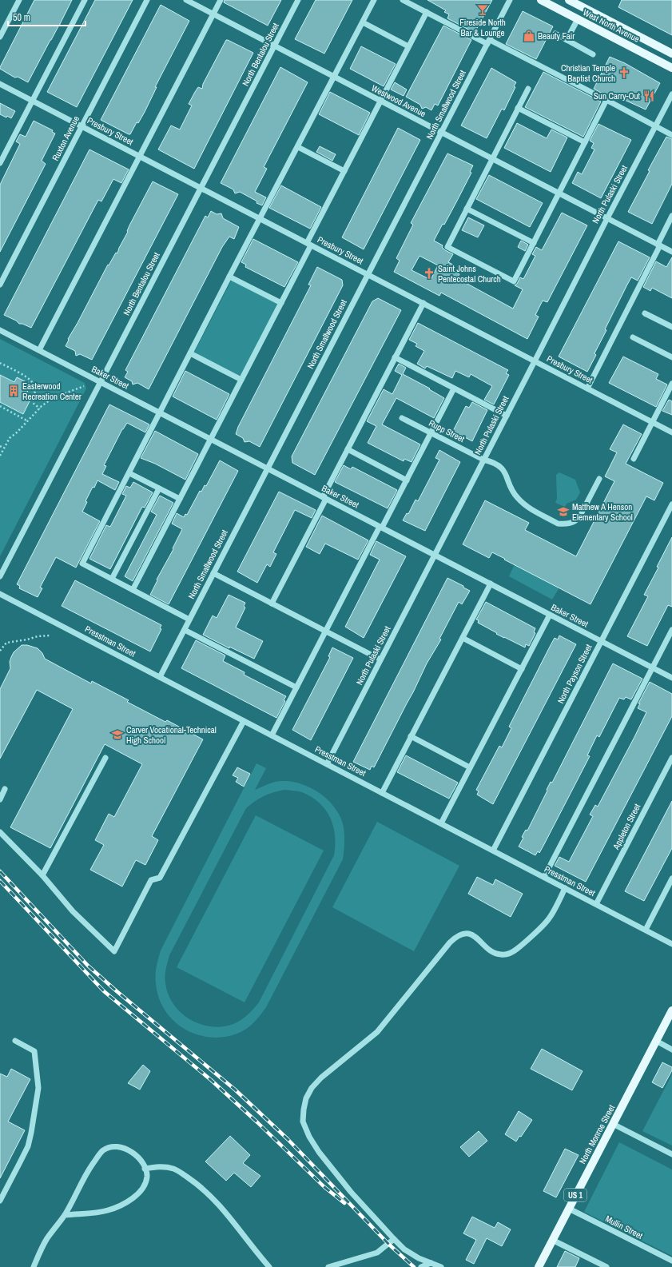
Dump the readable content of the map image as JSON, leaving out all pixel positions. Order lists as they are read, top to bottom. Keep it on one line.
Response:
{"streets":{"main road":["West North Avenue","North Monroe Street","US 1"],"street":["North Bentalou Street","Westwood Avenue","North Smallwood Street","Presbury Street","Ruxton Avenue","North Pulaski Street","Baker Street","Rupp Street","Presstman Street","North Payson Street","Appleton Street","Mullin Street"]},"crossings":[["North Bentalou Street","Westwood Avenue"],["North Bentalou Street","Presbury Street"],["North Bentalou Street","Baker Street"],["Westwood Avenue","North Smallwood Street"],["Westwood Avenue","North Pulaski Street"],["North Smallwood Street","Presbury Street"],["North Smallwood Street","Baker Street"],["North Smallwood Street","Presstman Street"],["Presbury Street","Ruxton Avenue"],["Presbury Street","North Pulaski Street"],["North Pulaski Street","Baker Street"],["North Pulaski Street","Rupp Street"],["North Pulaski Street","Presstman Street"],["Baker Street","North Payson Street"],["Presstman Street","North Payson Street"],["Presstman Street","Appleton Street"],["North Monroe Street","Mullin Street"]],"places":{"bar":["Fireside North Bar & Lounge"],"shop":["Beauty Fair"],"church":["Christian Temple Baptist Church","Saint Johns Pentecostal Church"],"restaurant":["Sun Carry-Out"],"building":["Easterwood Recreation Center"],"school or university":["Matthew A Henson Elementary School","Carver Vocational-Technical High School"]},"scale_bar":"50 m"}
